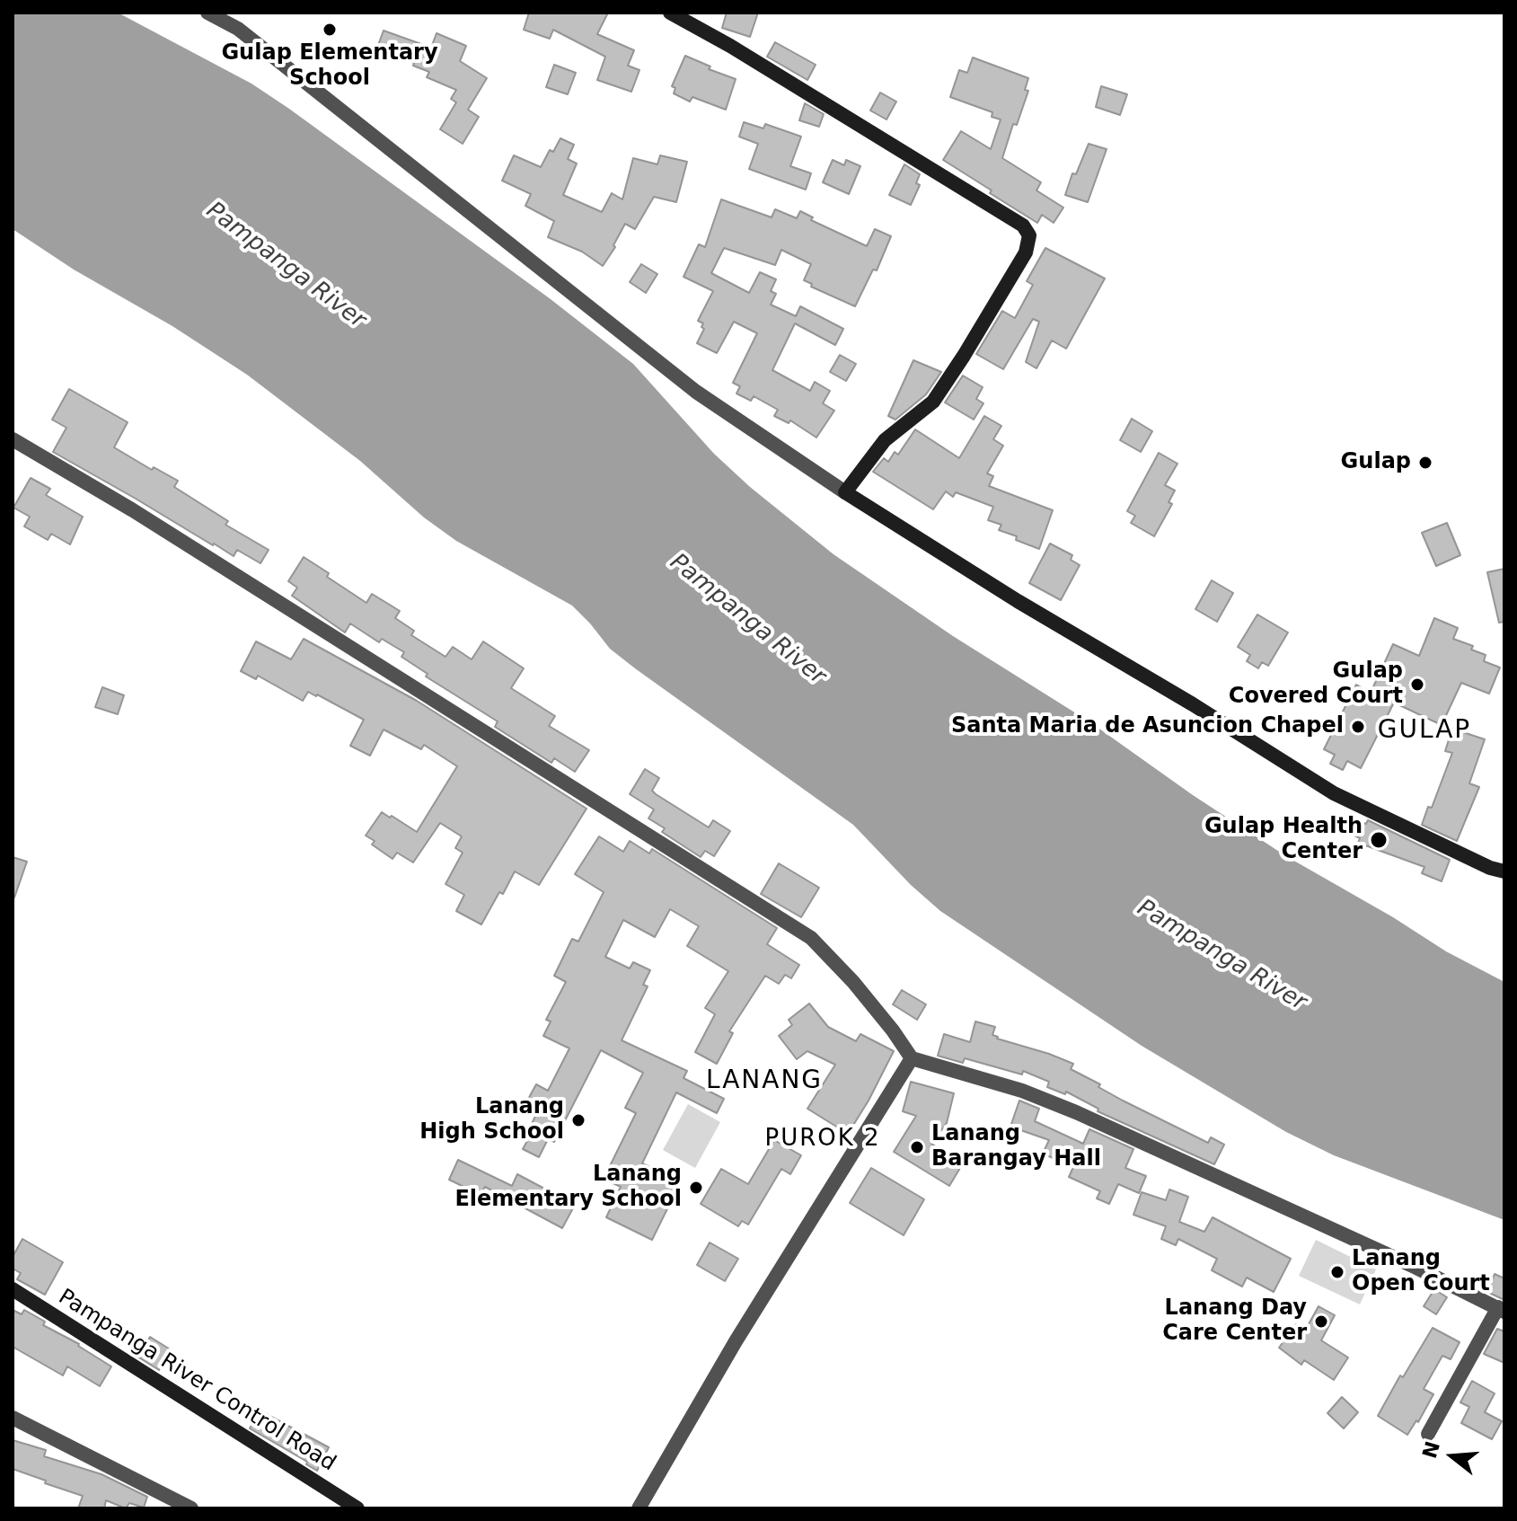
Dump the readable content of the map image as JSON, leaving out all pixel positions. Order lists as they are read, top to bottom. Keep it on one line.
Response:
{"streets":{"street":["Pampanga River Control Road"]},"districts":["GULAP","LANANG","PUROK 2"],"water":["Pampanga River"],"places":["Gulap Elementary School","Gulap","Gulap Covered Court","Santa Maria de Asuncion Chapel","Gulap Health Center","Lanang High School","Lanang Barangay Hall","Lanang Elementary School","Lanang Open Court","Lanang Day Care Center"],"north":"left"}
